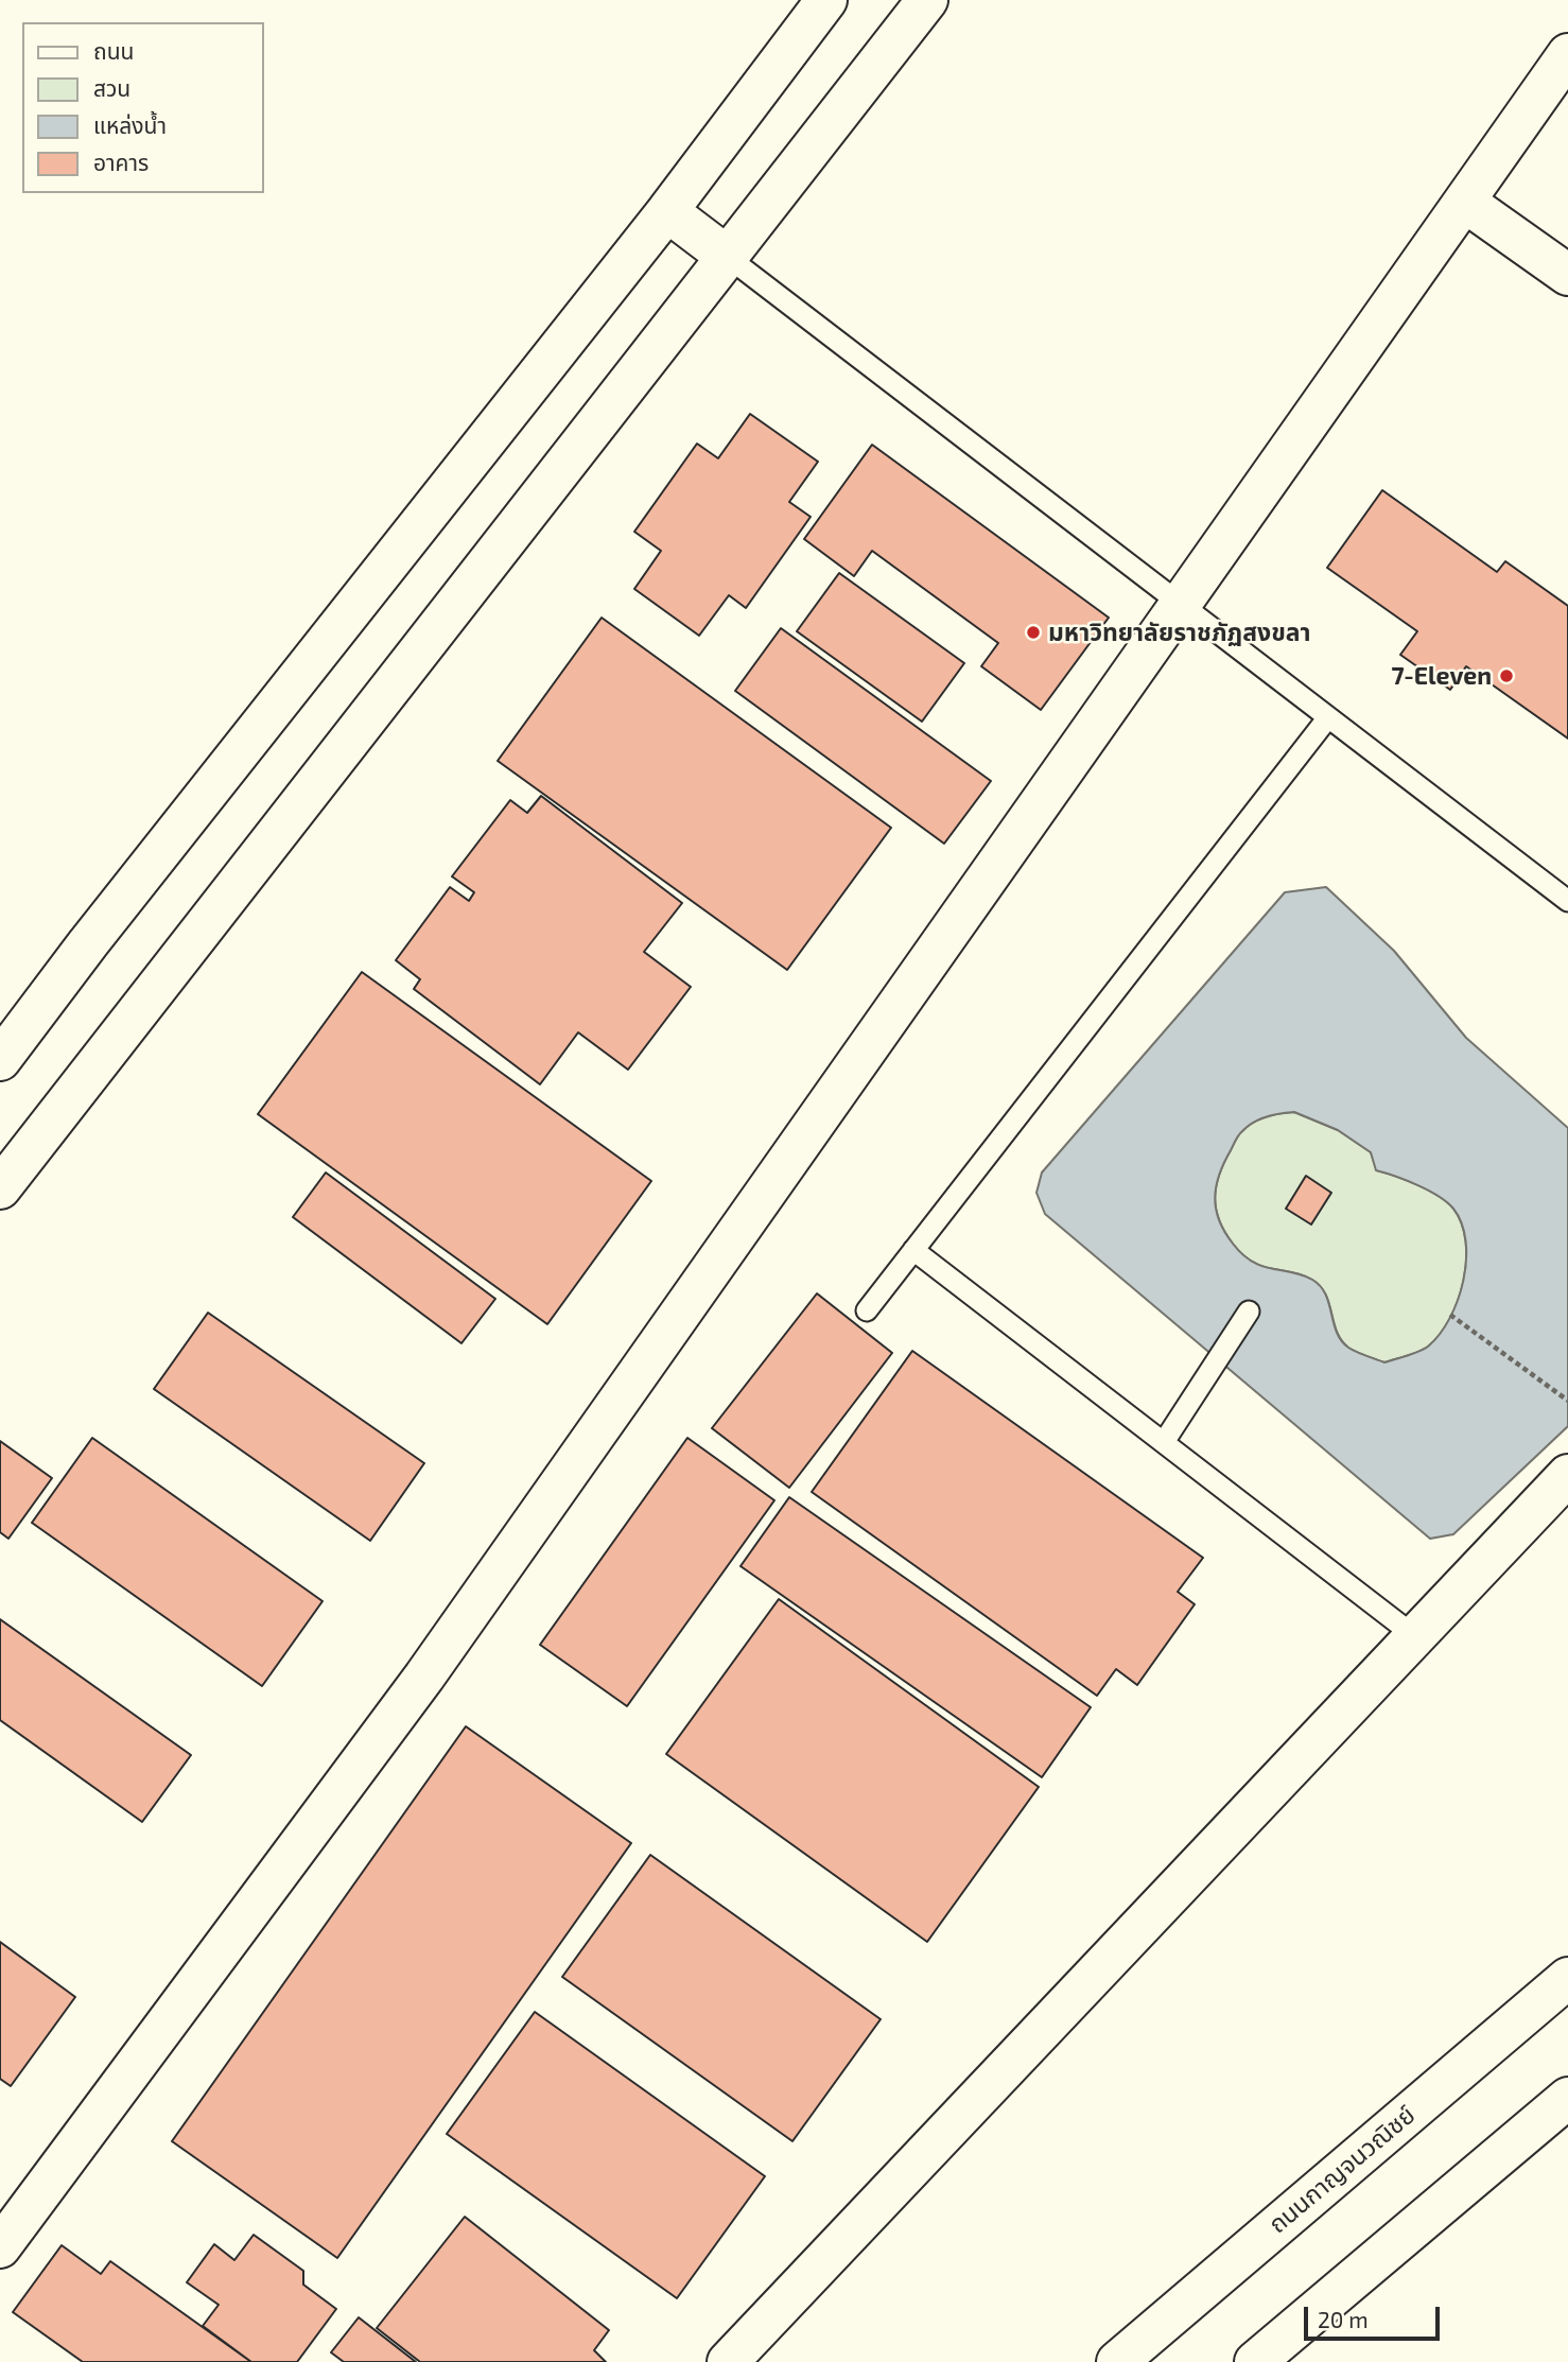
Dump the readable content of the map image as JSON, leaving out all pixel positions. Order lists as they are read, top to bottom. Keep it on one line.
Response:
{"streets":{"street":["ถนนกาญจนวณิชย์"]},"places":["มหาวิทยาลัยราชภัฏสงขลา","7-Eleven"],"legend":["ถนน","สวน","แหล่งน้ำ","อาคาร"],"scale_bar":"20 m"}
